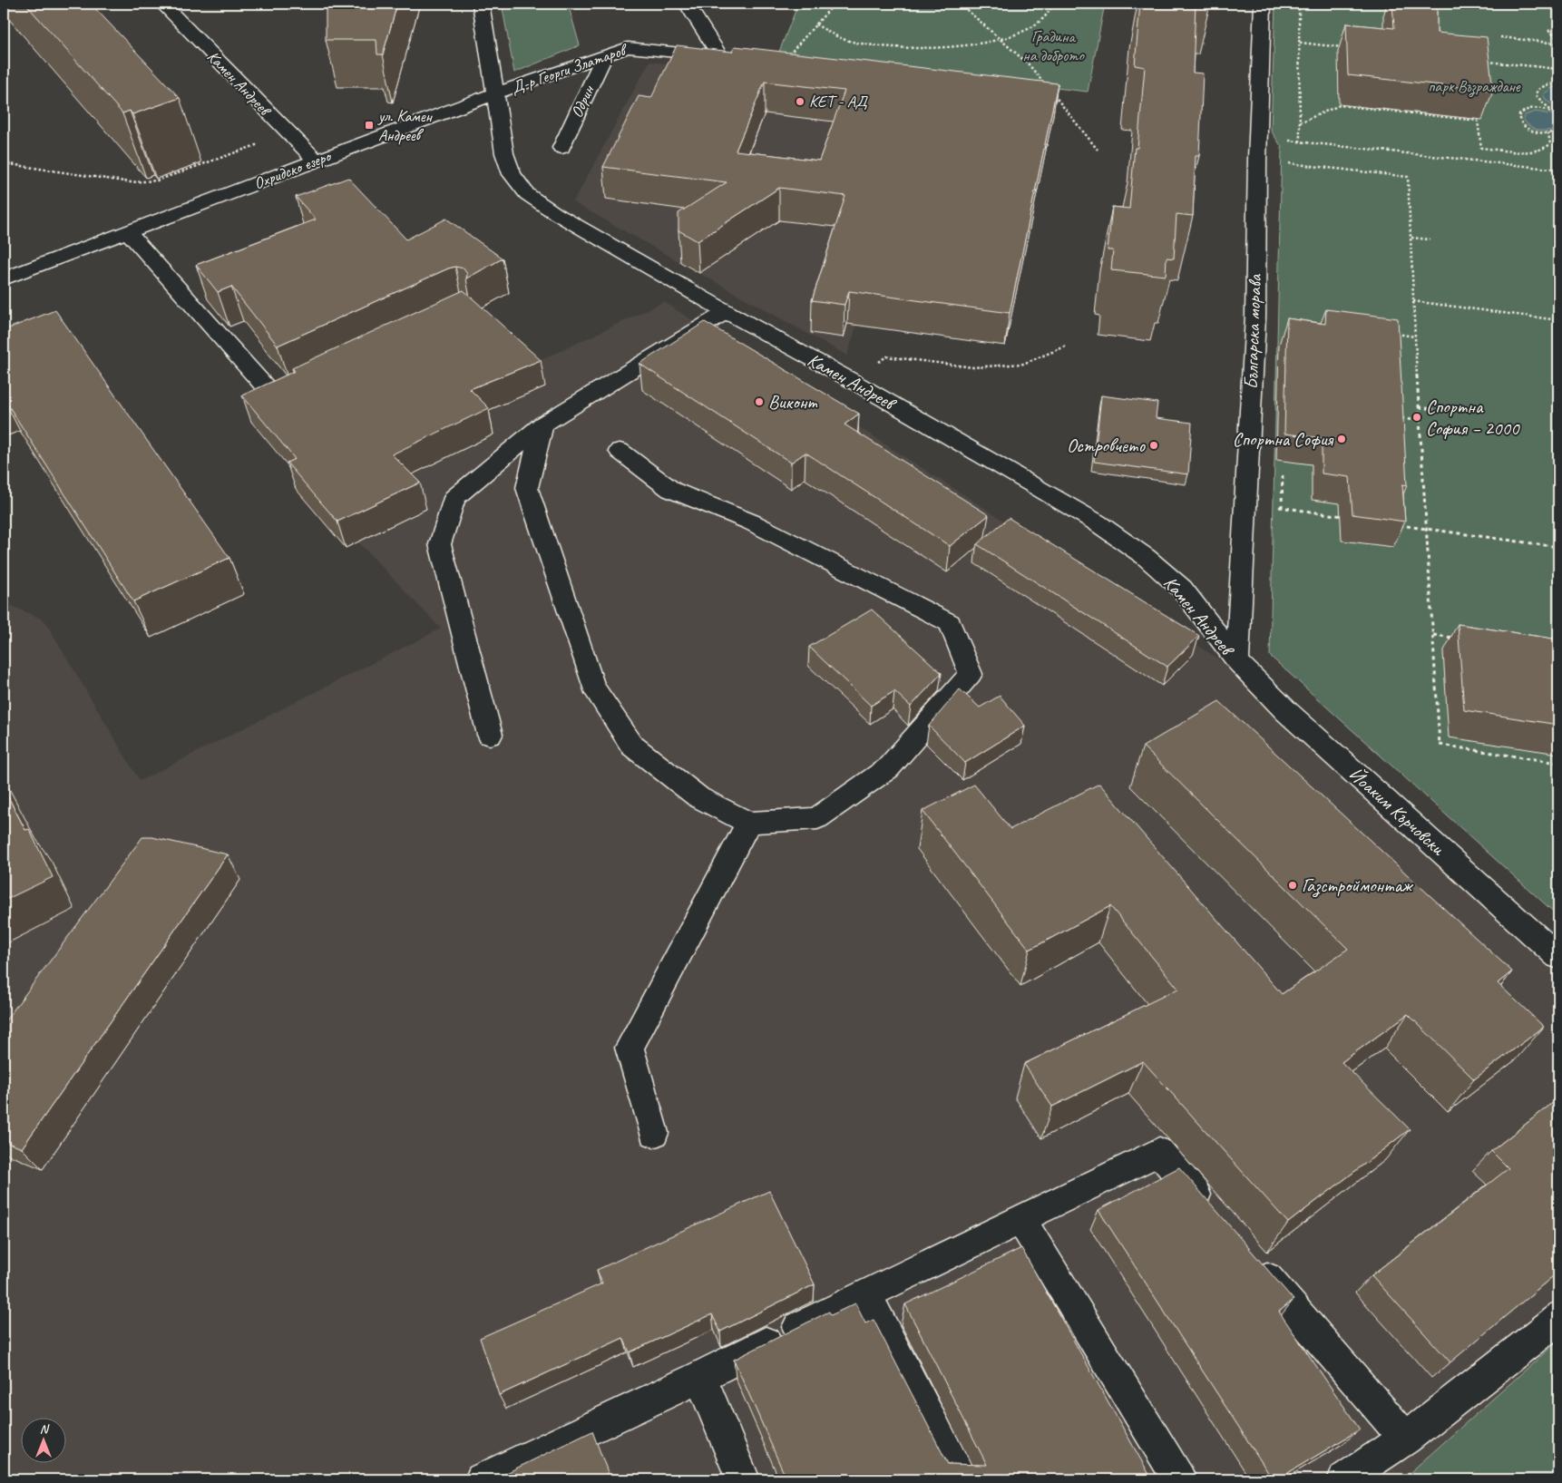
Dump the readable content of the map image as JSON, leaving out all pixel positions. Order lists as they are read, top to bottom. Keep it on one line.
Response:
{"streets":{"street":["Д-р Георги Златаров","Камен Андреев","Одрин","Охридско езеро","Българска морава","Йоаким Кърчовски"]},"crossings":[["Д-р Георги Златаров","Камен Андреев"],["Д-р Георги Златаров","Одрин"],["Д-р Георги Златаров","Охридско езеро"],["Камен Андреев","Охридско езеро"],["Камен Андреев","Българска морава"],["Камен Андреев","Йоаким Кърчовски"],["Българска морава","Йоаким Кърчовски"]],"parks":["Градина на доброто","парк Възраждане"],"places":{"other":["КЕТ - АД","Виконт","Спортна София – 2000","Спортна София","Островчето","Газстроймонтаж"],"transit":["ул. Камен Андреев"]},"north":"top"}
